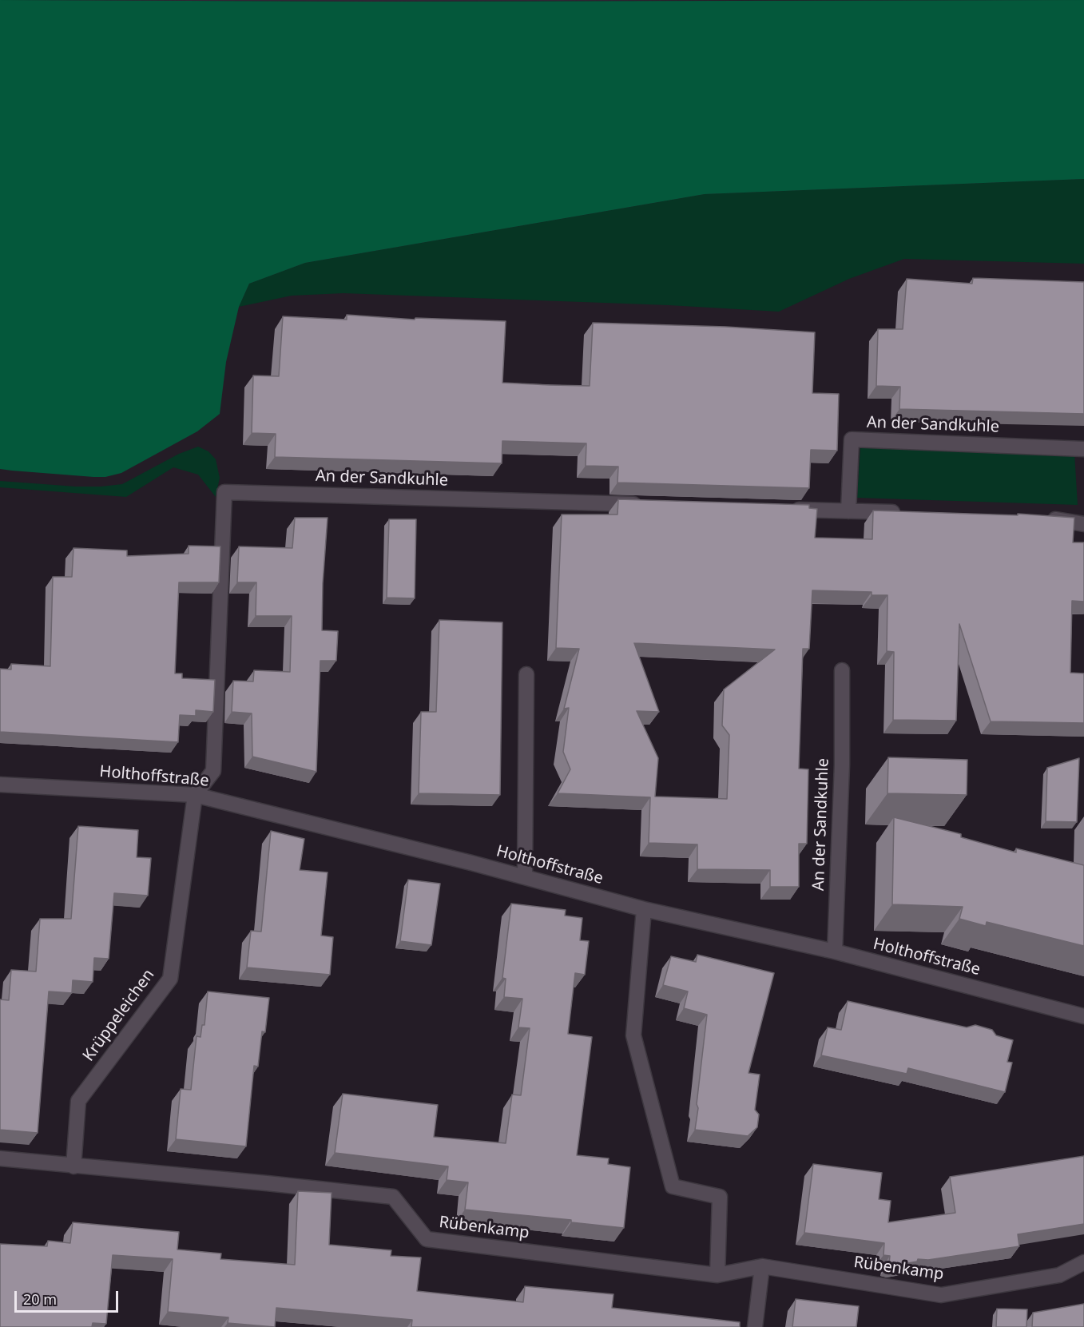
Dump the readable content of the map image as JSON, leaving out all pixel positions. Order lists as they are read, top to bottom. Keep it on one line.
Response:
{"streets":{"street":["An der Sandkuhle","Holthoffstraße","Krüppeleichen","Rübenkamp"]},"crossings":[["An der Sandkuhle","Holthoffstraße"],["An der Sandkuhle","Krüppeleichen"],["Holthoffstraße","Krüppeleichen"],["Krüppeleichen","Rübenkamp"]],"scale_bar":"20 m"}
